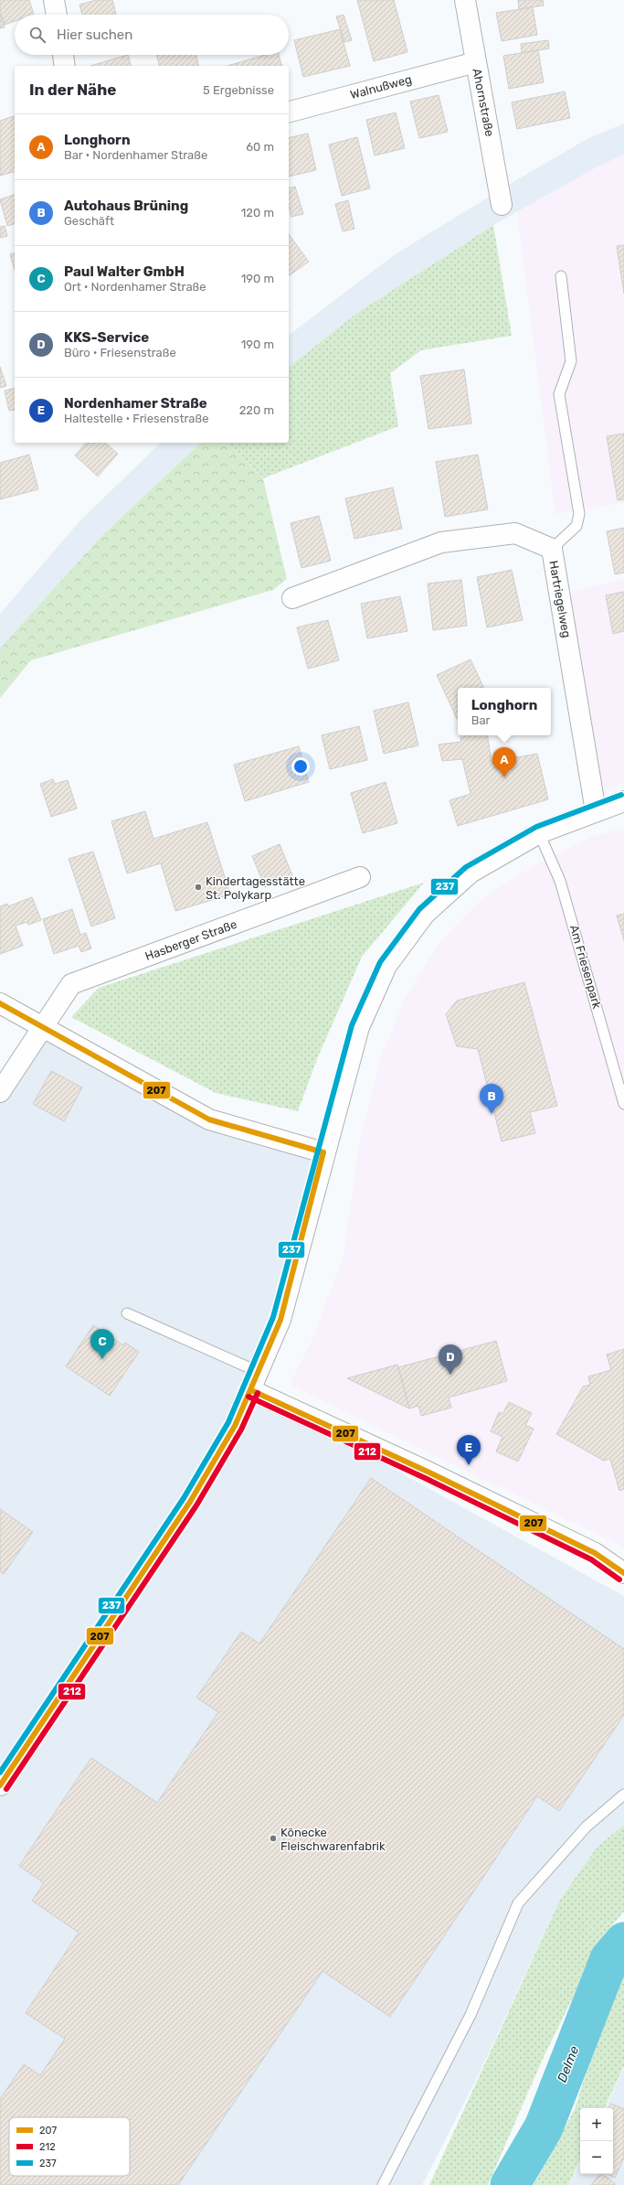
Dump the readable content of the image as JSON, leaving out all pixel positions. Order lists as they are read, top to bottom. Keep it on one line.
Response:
{"streets":{"street":["Walnußweg","Ahornstraße","Hartriegelweg","Hasberger Straße"],"lane":["Am Friesenpark"]},"crossings":[["Walnußweg","Ahornstraße"]],"water":["Delme"],"places":["Kindertagesstätte St. Polykarp","Könecke Fleischwarenfabrik"],"lines":["transit line 237","transit line 207","transit line 212"],"legend":["207","212","237"],"page":{"search":"Hier suchen","heading":["In der Nähe","5 Ergebnisse"],"list":[{"mark":"A","name":"Longhorn","note":"Bar · Nordenhamer Straße","value":"60 m"},{"mark":"B","name":"Autohaus Brüning","note":"Geschäft","value":"120 m"},{"mark":"C","name":"Paul Walter GmbH","note":"Ort · Nordenhamer Straße","value":"190 m"},{"mark":"D","name":"KKS-Service","note":"Büro · Friesenstraße","value":"190 m"},{"mark":"E","name":"Nordenhamer Straße","note":"Haltestelle · Friesenstraße","value":"220 m"}],"popup":["Longhorn","Bar"],"pins":["A","B","C","D","E"],"map_buttons":["+","−"]}}
